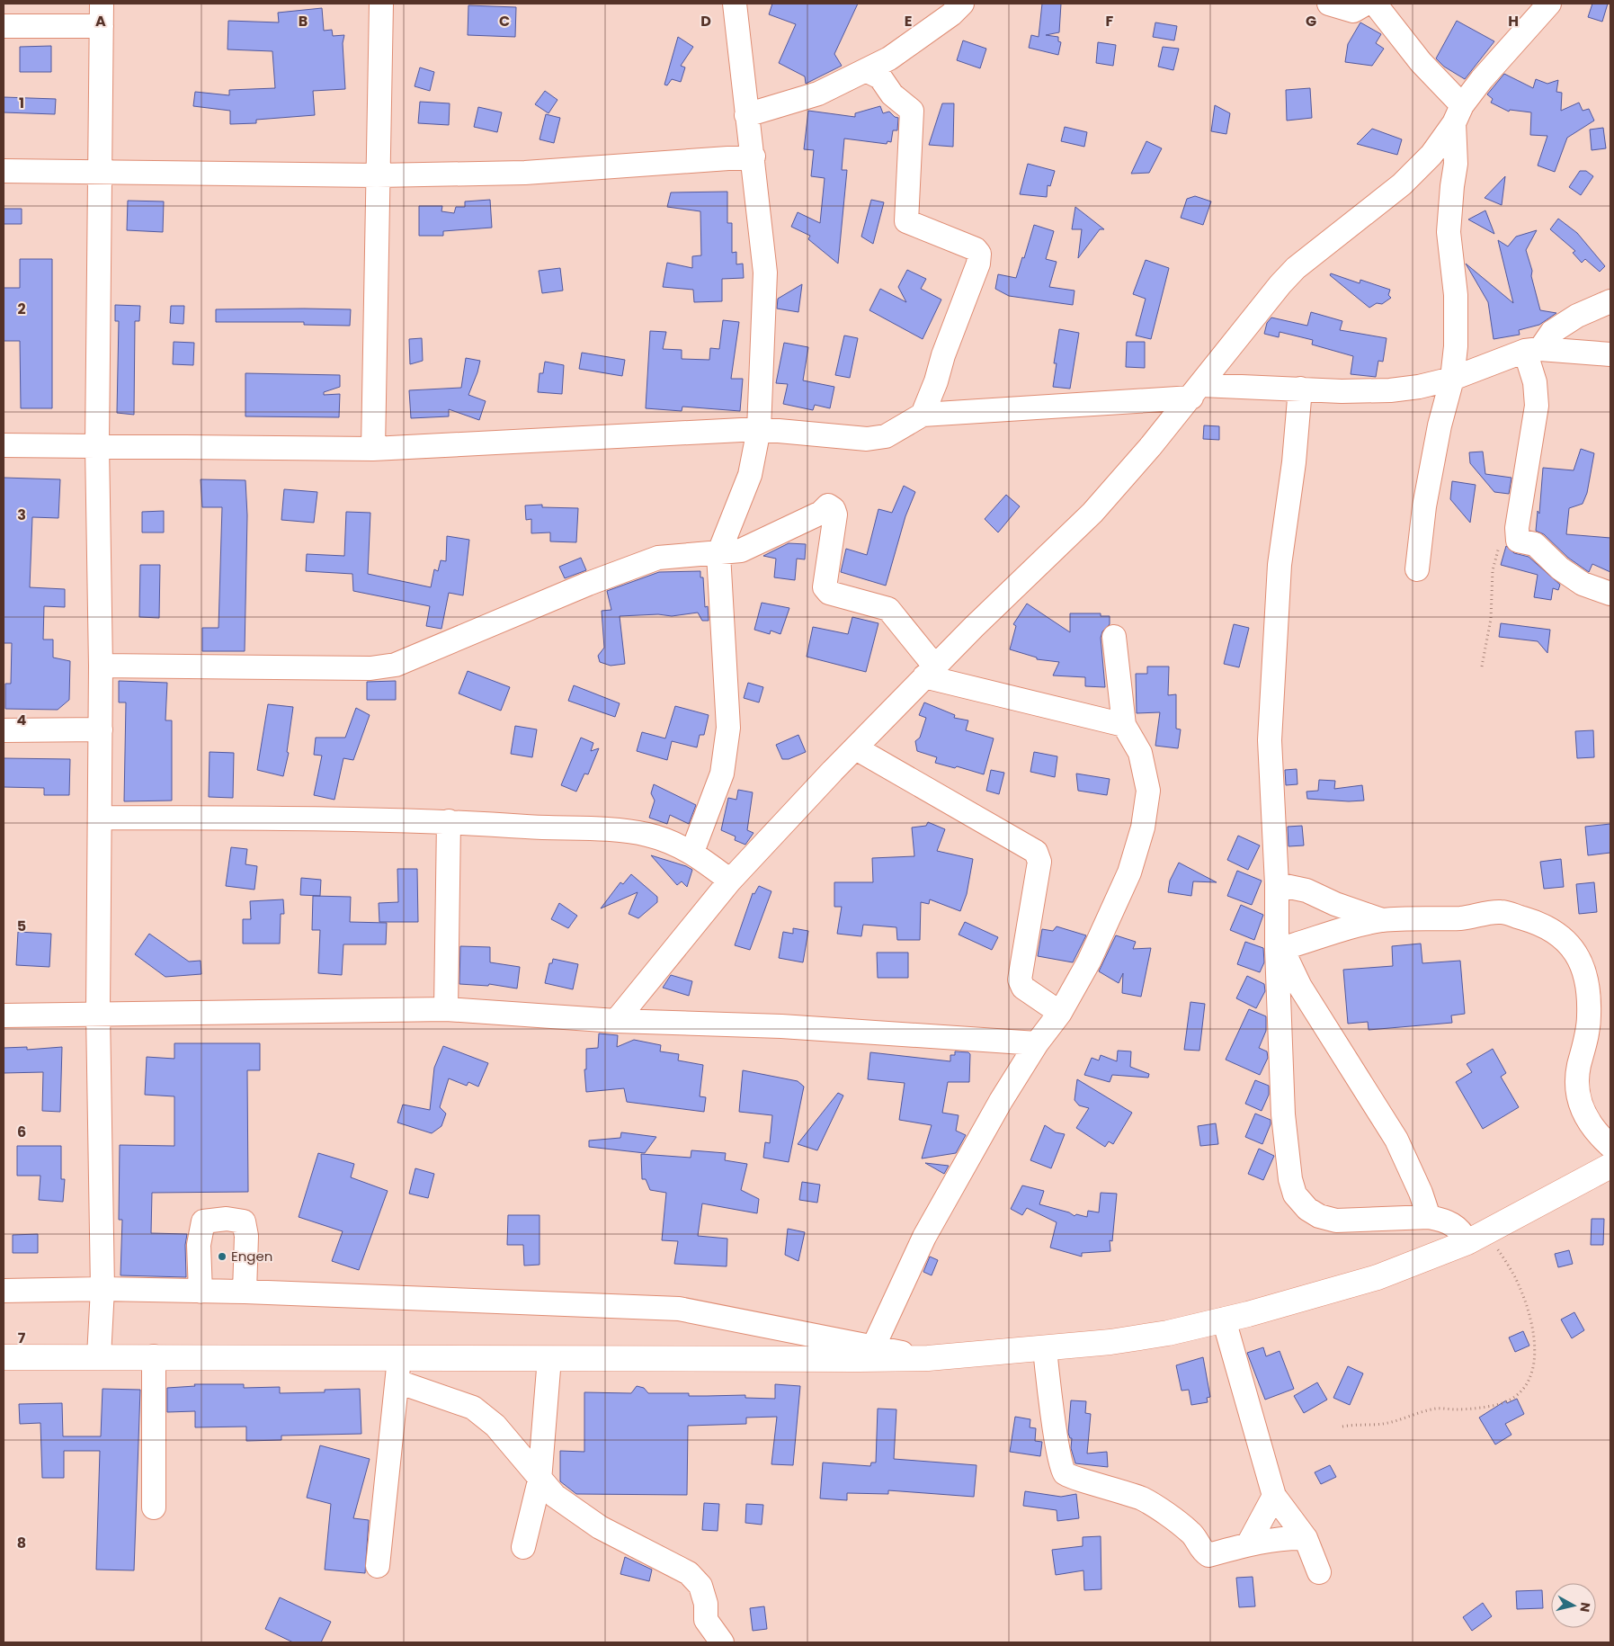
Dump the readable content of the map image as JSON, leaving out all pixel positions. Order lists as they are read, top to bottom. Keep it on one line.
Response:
{"places":["Engen"],"north":"right","grid":{"columns":["A","B","C","D","E","F","G","H"],"rows":["1","2","3","4","5","6","7","8"]}}
